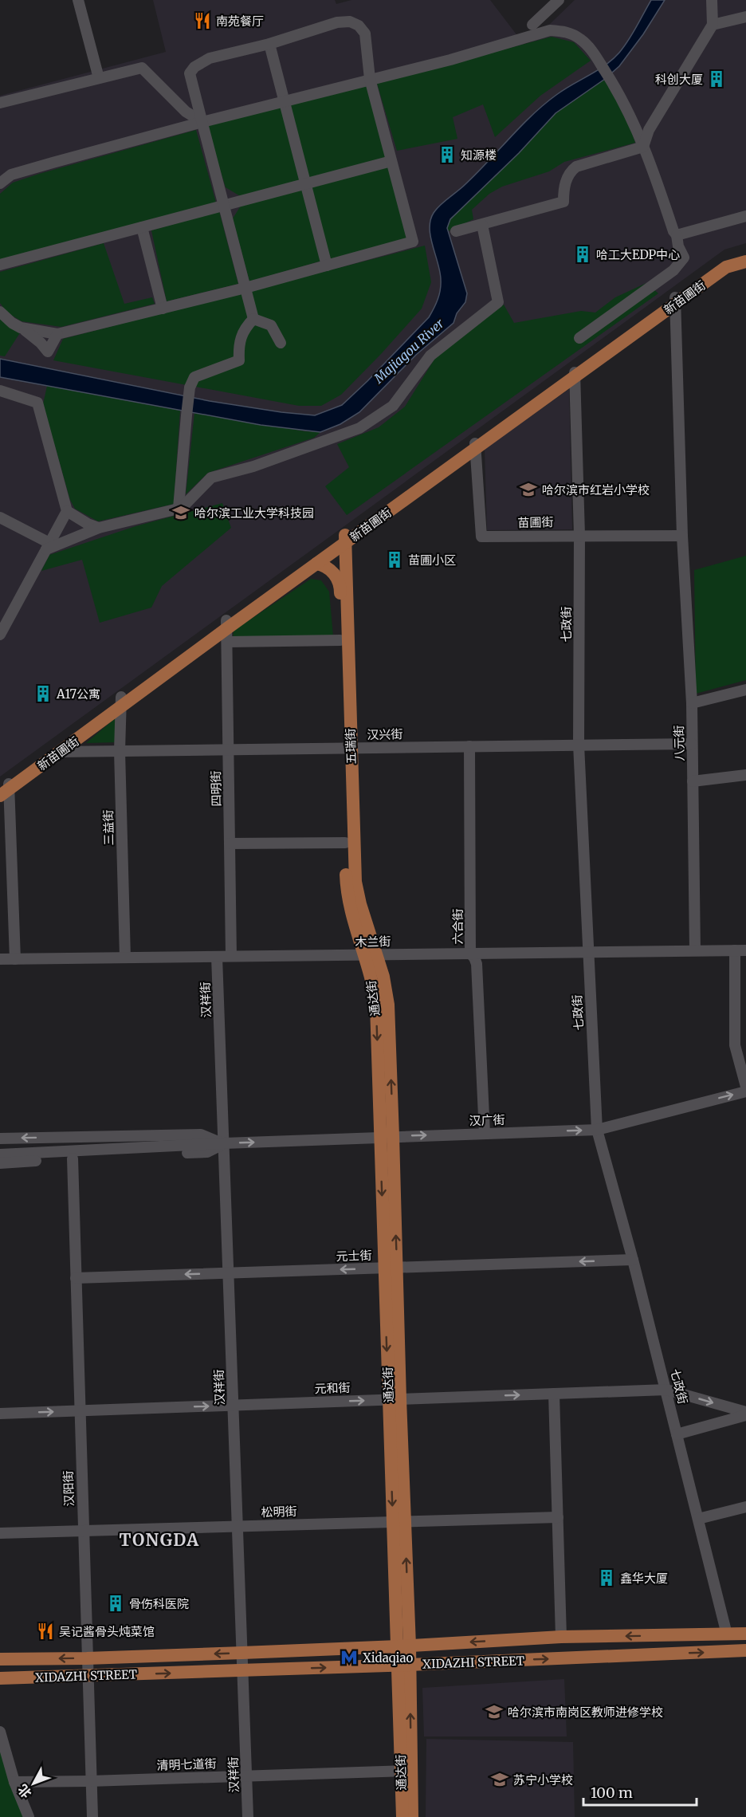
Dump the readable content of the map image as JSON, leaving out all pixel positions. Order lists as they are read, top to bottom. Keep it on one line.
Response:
{"streets":{"main road":["新苗圃街","五瑞街","通达街","XIDAZHI STREET"],"street":["苗圃街","七政街","汉兴街","八元街","四明街","三益街","六合街","木兰街","汉祥街","汉广街","元士街","元和街","汉阳街","松明街","清明七道街"]},"crossings":[["新苗圃街","苗圃街"],["新苗圃街","七政街"],["新苗圃街","汉兴街"],["新苗圃街","八元街"],["新苗圃街","五瑞街"],["新苗圃街","四明街"],["新苗圃街","三益街"],["苗圃街","七政街"],["苗圃街","八元街"],["七政街","汉兴街"],["七政街","木兰街"],["七政街","汉广街"],["七政街","元士街"],["七政街","元和街"],["七政街","XIDAZHI STREET"],["汉兴街","八元街"],["汉兴街","五瑞街"],["汉兴街","四明街"],["汉兴街","三益街"],["汉兴街","六合街"],["八元街","木兰街"],["五瑞街","木兰街"],["五瑞街","通达街"],["四明街","木兰街"],["三益街","木兰街"],["六合街","木兰街"],["六合街","汉广街"],["木兰街","通达街"],["木兰街","汉祥街"],["通达街","汉广街"],["通达街","元士街"],["通达街","元和街"],["通达街","松明街"],["通达街","XIDAZHI STREET"],["通达街","清明七道街"],["汉祥街","汉广街"],["汉祥街","元士街"],["汉祥街","元和街"],["汉祥街","松明街"],["汉祥街","XIDAZHI STREET"],["汉祥街","清明七道街"],["汉广街","汉阳街"],["元士街","汉阳街"],["元和街","汉阳街"],["汉阳街","松明街"],["汉阳街","XIDAZHI STREET"],["汉阳街","清明七道街"]],"one_way":["元士街","元和街"],"districts":["TONGDA"],"water":["Majiagou River"],"places":{"restaurant":["南苑餐厅","吴记酱骨头炖菜馆"],"building":["科创大厦","知源楼","哈工大EDP中心","苗圃小区","A17公寓","鑫华大厦","骨伤科医院"],"school or university":["哈尔滨市红岩小学校","哈尔滨工业大学科技园","哈尔滨市南岗区教师进修学校","苏宁小学校"],"metro station":["Xidaqiao"]},"scale_bar":"100 m","north":"bottom left"}
